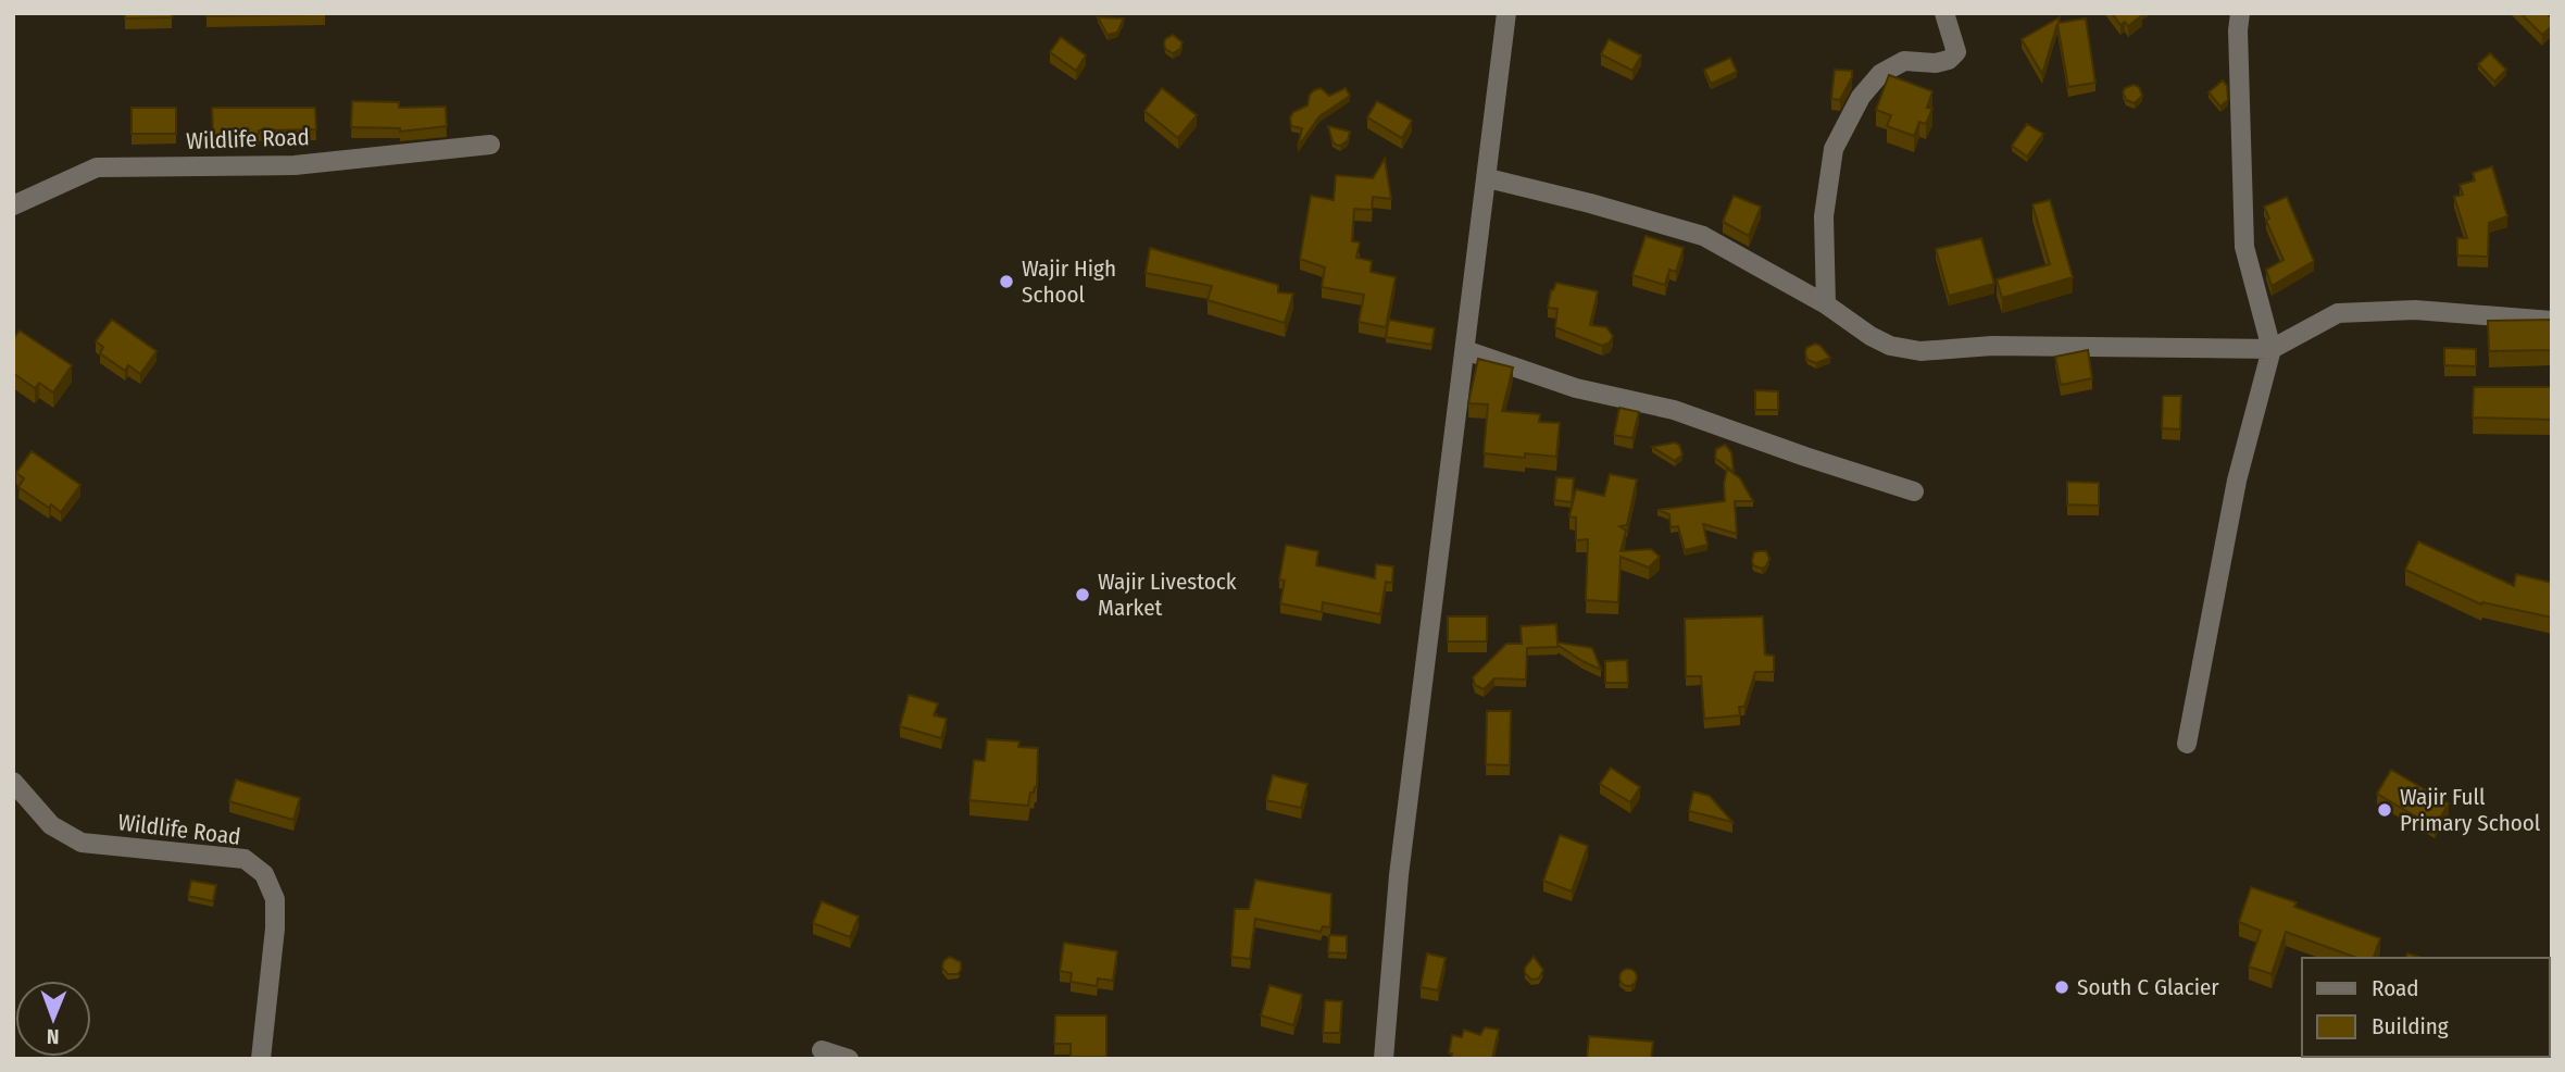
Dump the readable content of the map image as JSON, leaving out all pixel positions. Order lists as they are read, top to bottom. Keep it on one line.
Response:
{"streets":{"street":["Wildlife Road"]},"places":["Wajir High School","Wajir Livestock Market","Wajir Full Primary School","South C Glacier"],"legend":["Road","Building"],"north":"bottom"}
